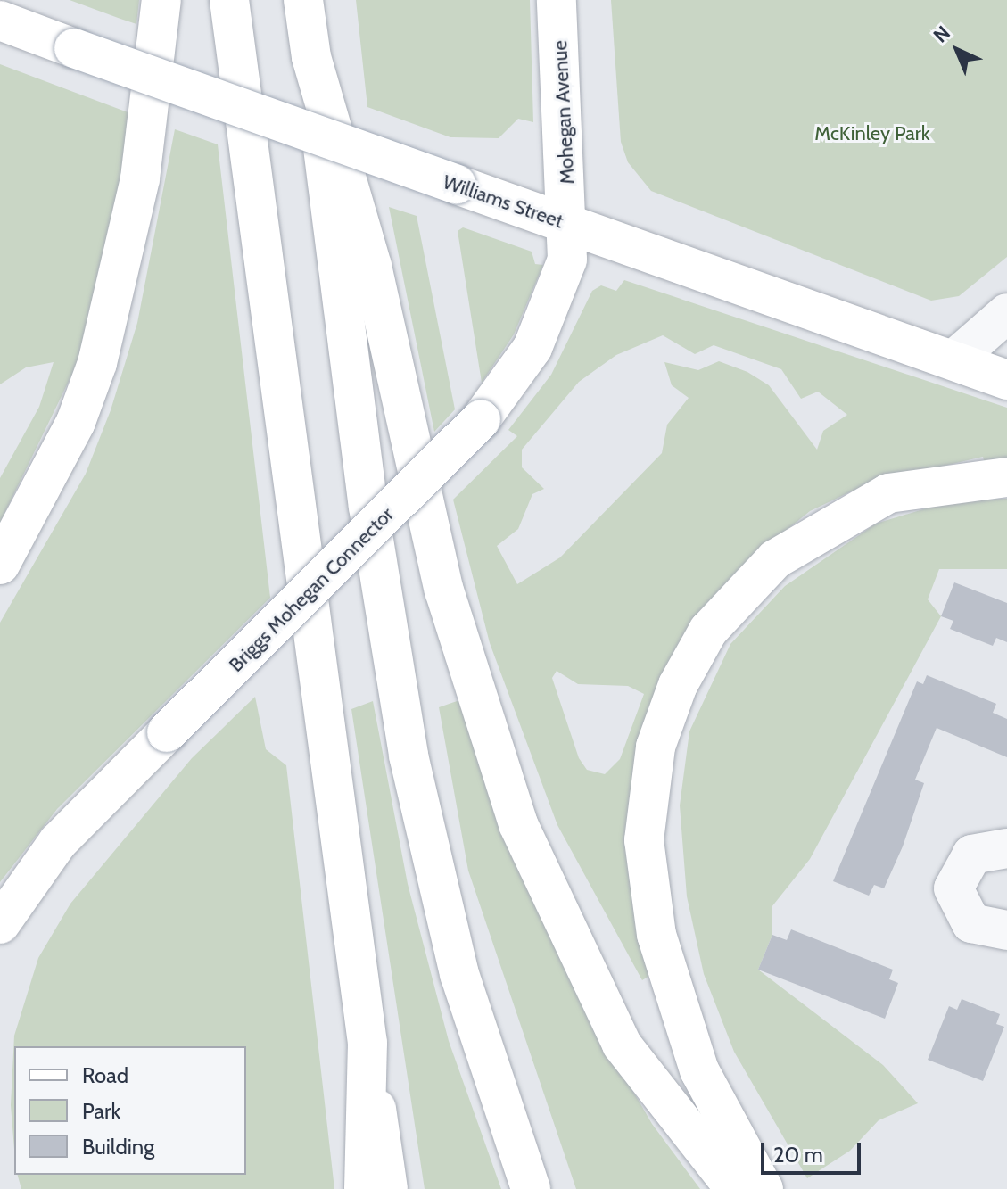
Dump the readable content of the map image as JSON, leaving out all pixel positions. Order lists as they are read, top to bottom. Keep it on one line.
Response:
{"streets":{"main road":["Mohegan Avenue","Williams Street","Briggs Mohegan Connector"]},"crossings":[["Mohegan Avenue","Williams Street"],["Mohegan Avenue","Briggs Mohegan Connector"],["Williams Street","Briggs Mohegan Connector"]],"parks":["McKinley Park"],"legend":["Road","Park","Building"],"scale_bar":"20 m","north":"top left"}
